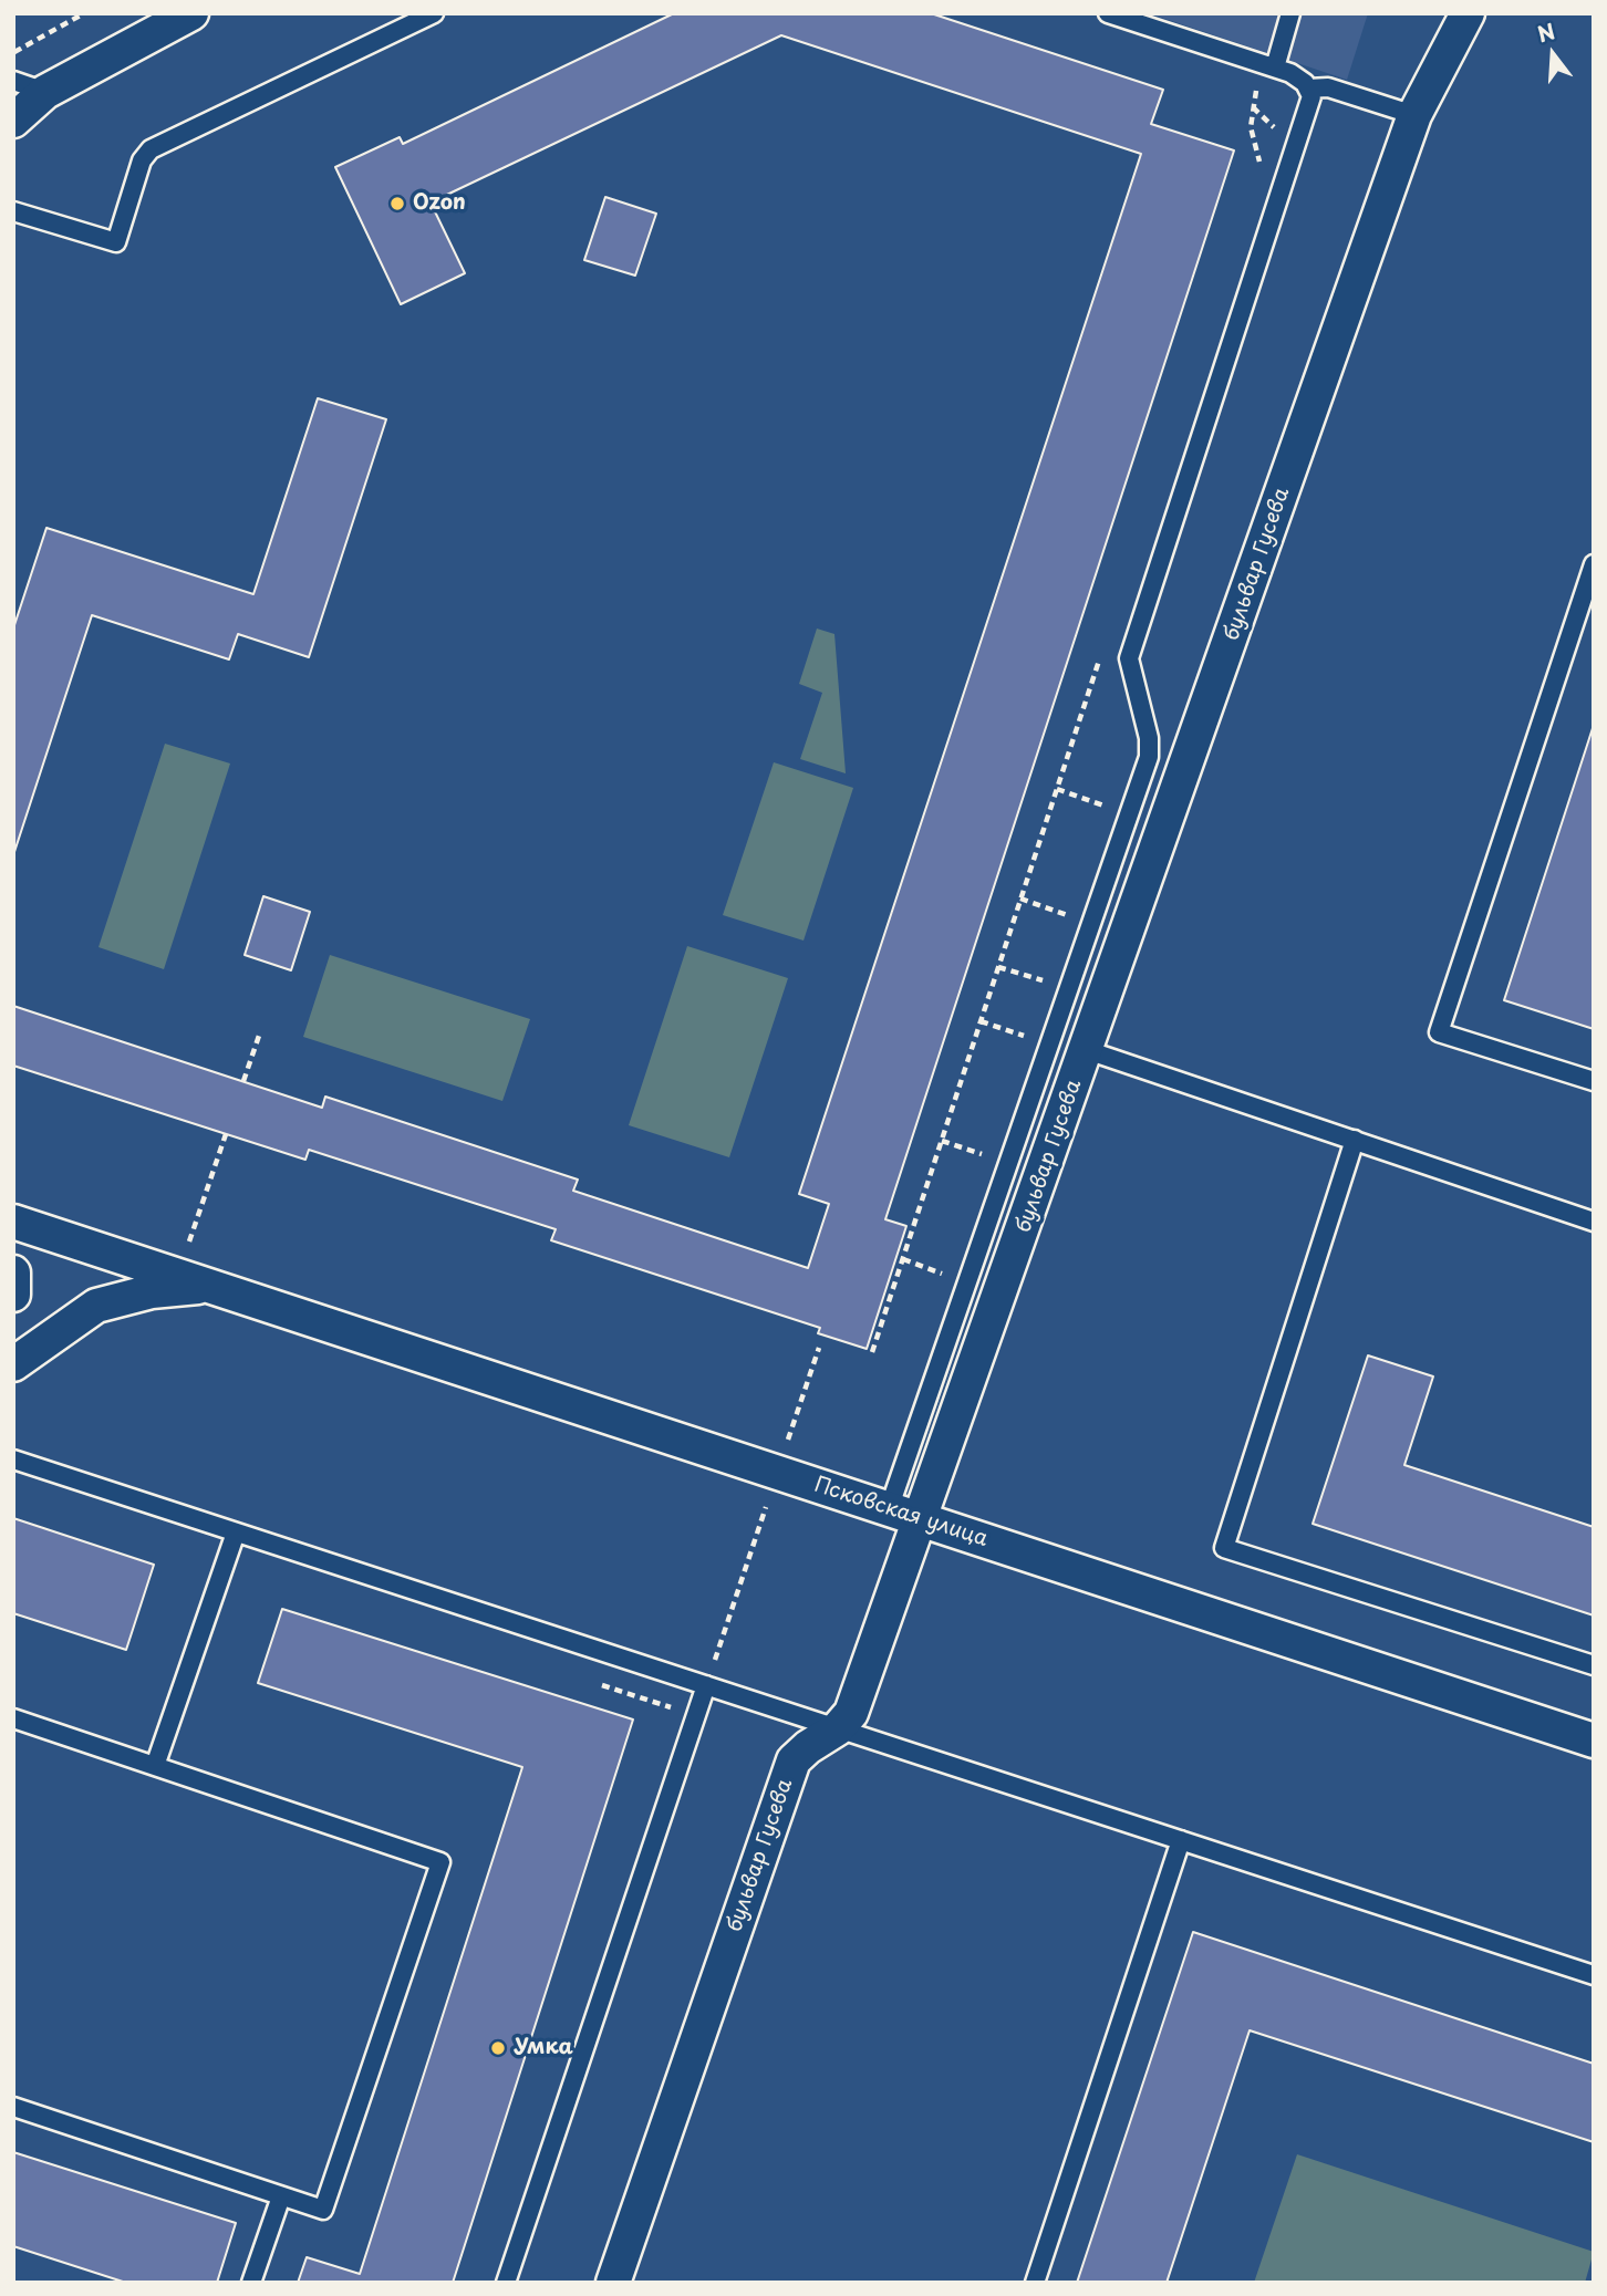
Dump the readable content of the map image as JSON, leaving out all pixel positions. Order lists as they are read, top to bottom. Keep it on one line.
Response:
{"streets":{"street":["бульвар Гусева","Псковская улица"]},"crossings":[["бульвар Гусева","Псковская улица"]],"places":["Ozon","Умка"],"north":"top"}
